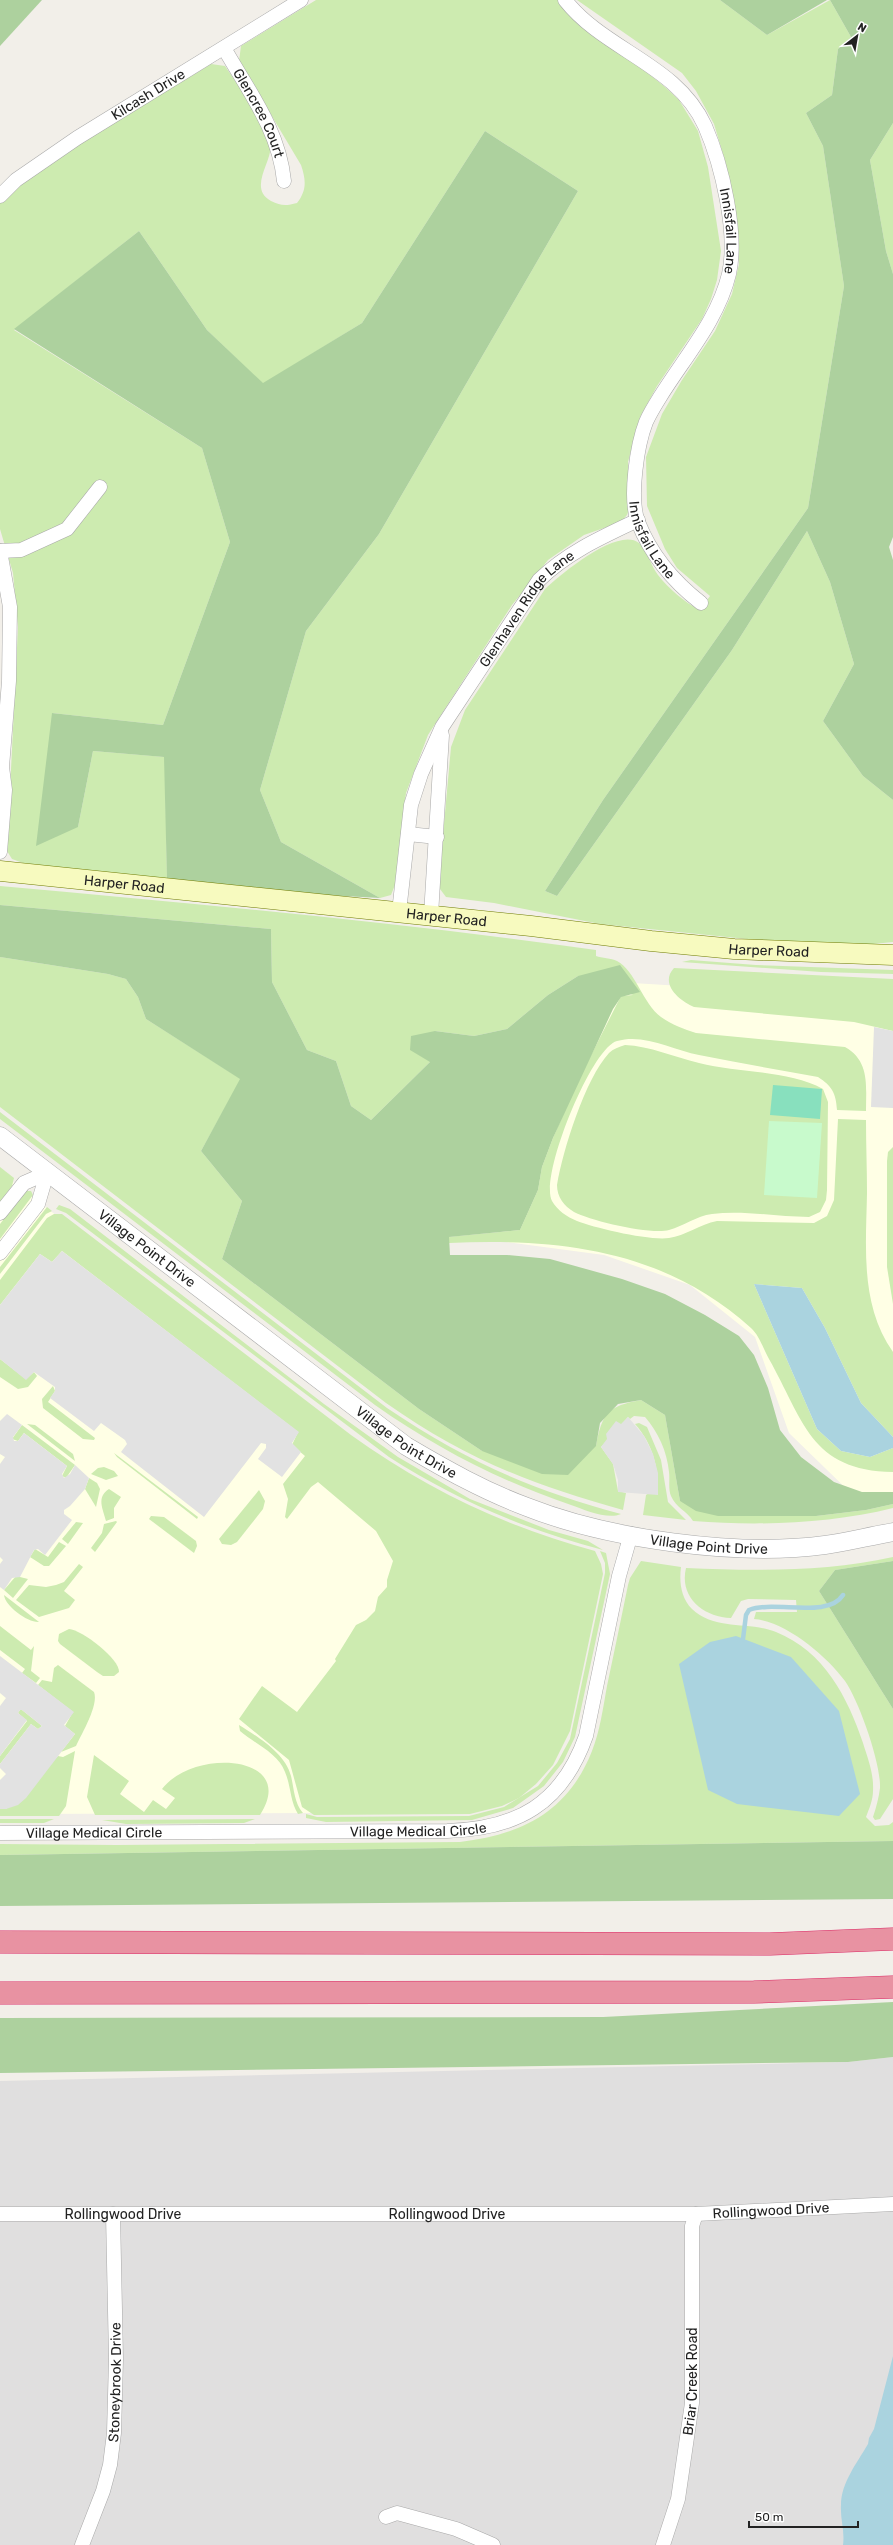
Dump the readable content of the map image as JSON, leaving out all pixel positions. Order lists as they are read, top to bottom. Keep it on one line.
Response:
{"streets":{"main road":["Harper Road"],"street":["Kilcash Drive","Glencree Court","Innisfail Lane","Glenhaven Ridge Lane","Village Point Drive","Village Medical Circle","Rollingwood Drive","Briar Creek Road","Stoneybrook Drive"]},"crossings":[["Kilcash Drive","Glencree Court"],["Innisfail Lane","Glenhaven Ridge Lane"],["Glenhaven Ridge Lane","Harper Road"],["Village Point Drive","Village Medical Circle"],["Rollingwood Drive","Briar Creek Road"],["Rollingwood Drive","Stoneybrook Drive"]],"scale_bar":"50 m","north":"top right"}
